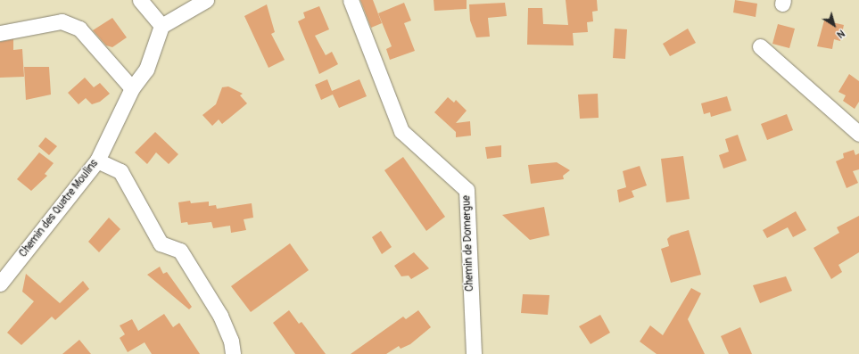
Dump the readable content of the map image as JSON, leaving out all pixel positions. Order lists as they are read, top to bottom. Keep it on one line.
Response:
{"streets":{"street":["Chemin des Quatre Moulins","Chemin de Domergue"]},"north":"bottom right"}
